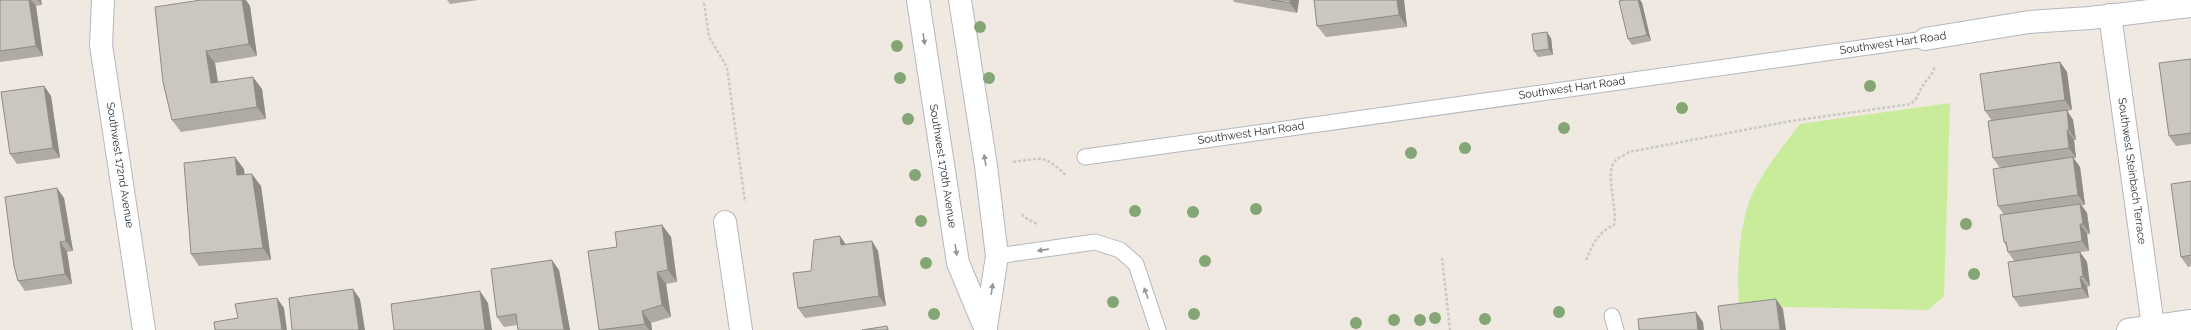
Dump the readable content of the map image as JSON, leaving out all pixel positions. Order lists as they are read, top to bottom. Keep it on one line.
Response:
{"streets":{"street":["Southwest Hart Road","Southwest 172nd Avenue","Southwest 170th Avenue","Southwest Steinbach Terrace"]},"crossings":[["Southwest Hart Road","Southwest Steinbach Terrace"]]}
